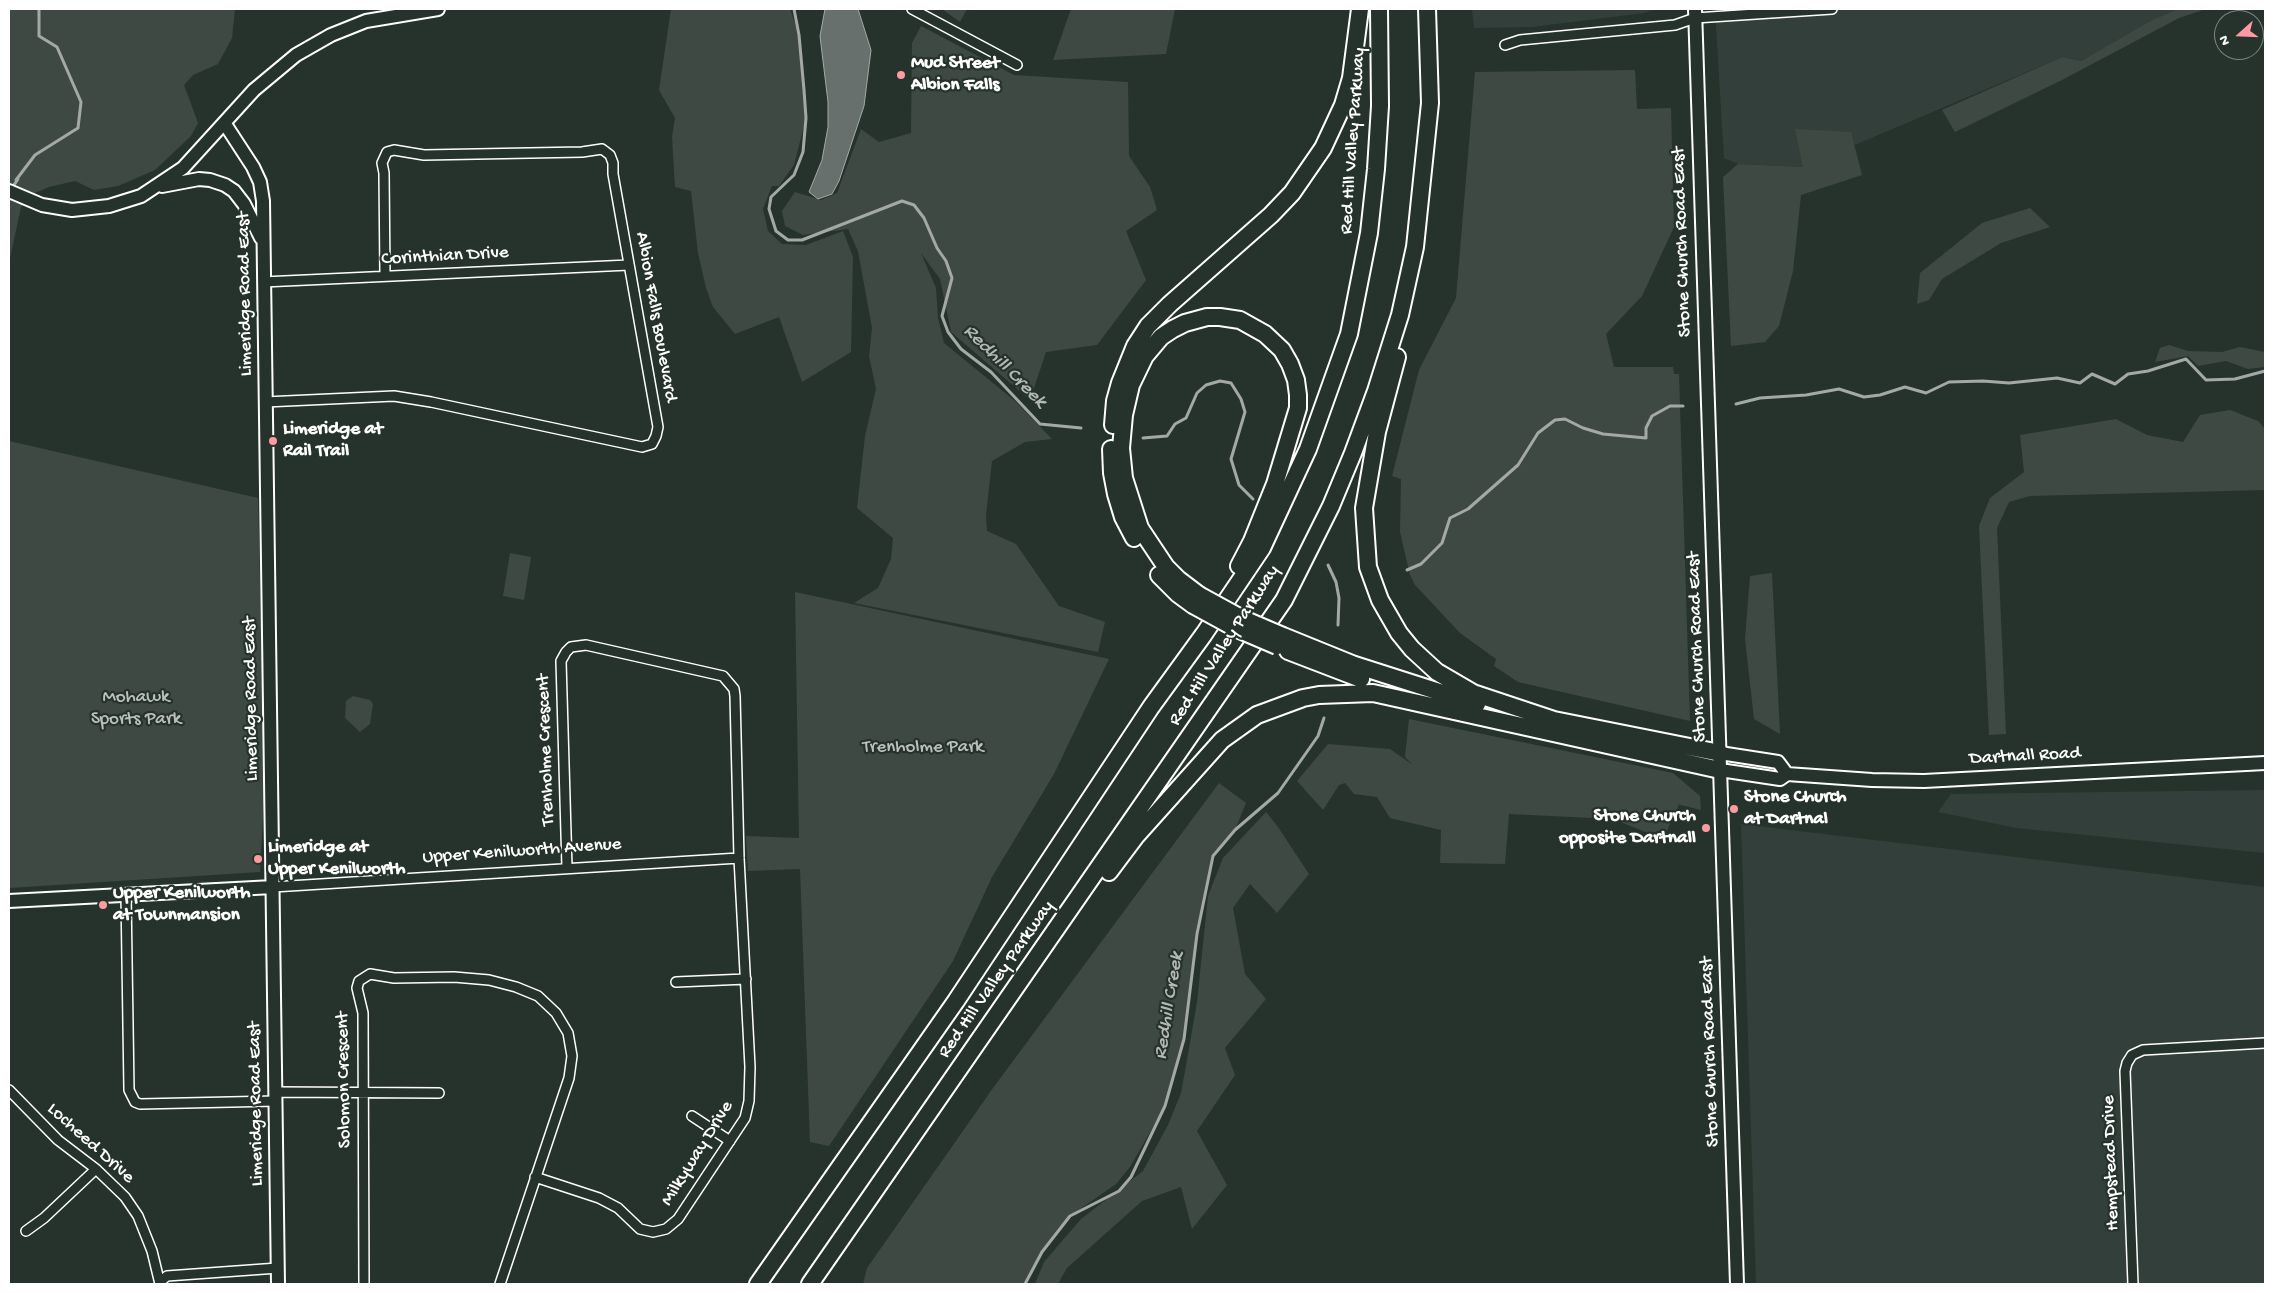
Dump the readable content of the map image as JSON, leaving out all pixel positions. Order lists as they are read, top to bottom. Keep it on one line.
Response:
{"streets":{"highway":["Red Hill Valley Parkway"],"street":["Stone Church Road East","Corinthian Drive","Limeridge Road East","Albion Falls Boulevard","Trenholme Crescent","Dartnall Road","Upper Kenilworth Avenue","Solomon Crescent","Locheed Drive","Milkyway Drive","Hempstead Drive"]},"crossings":[["Stone Church Road East","Dartnall Road"],["Corinthian Drive","Limeridge Road East"],["Corinthian Drive","Albion Falls Boulevard"],["Limeridge Road East","Albion Falls Boulevard"],["Limeridge Road East","Upper Kenilworth Avenue"],["Trenholme Crescent","Upper Kenilworth Avenue"],["Trenholme Crescent","Milkyway Drive"],["Upper Kenilworth Avenue","Milkyway Drive"],["Solomon Crescent","Milkyway Drive"]],"water":["Redhill Creek"],"parks":["Mohawk Sports Park","Trenholme Park"],"places":["Mud Street Albion Falls","Limeridge at Rail Trail","Stone Church at Dartnal","Stone Church opposite Dartnall","Limeridge at Upper Kenilworth","Upper Kenilworth at Townmansion"],"north":"left"}
